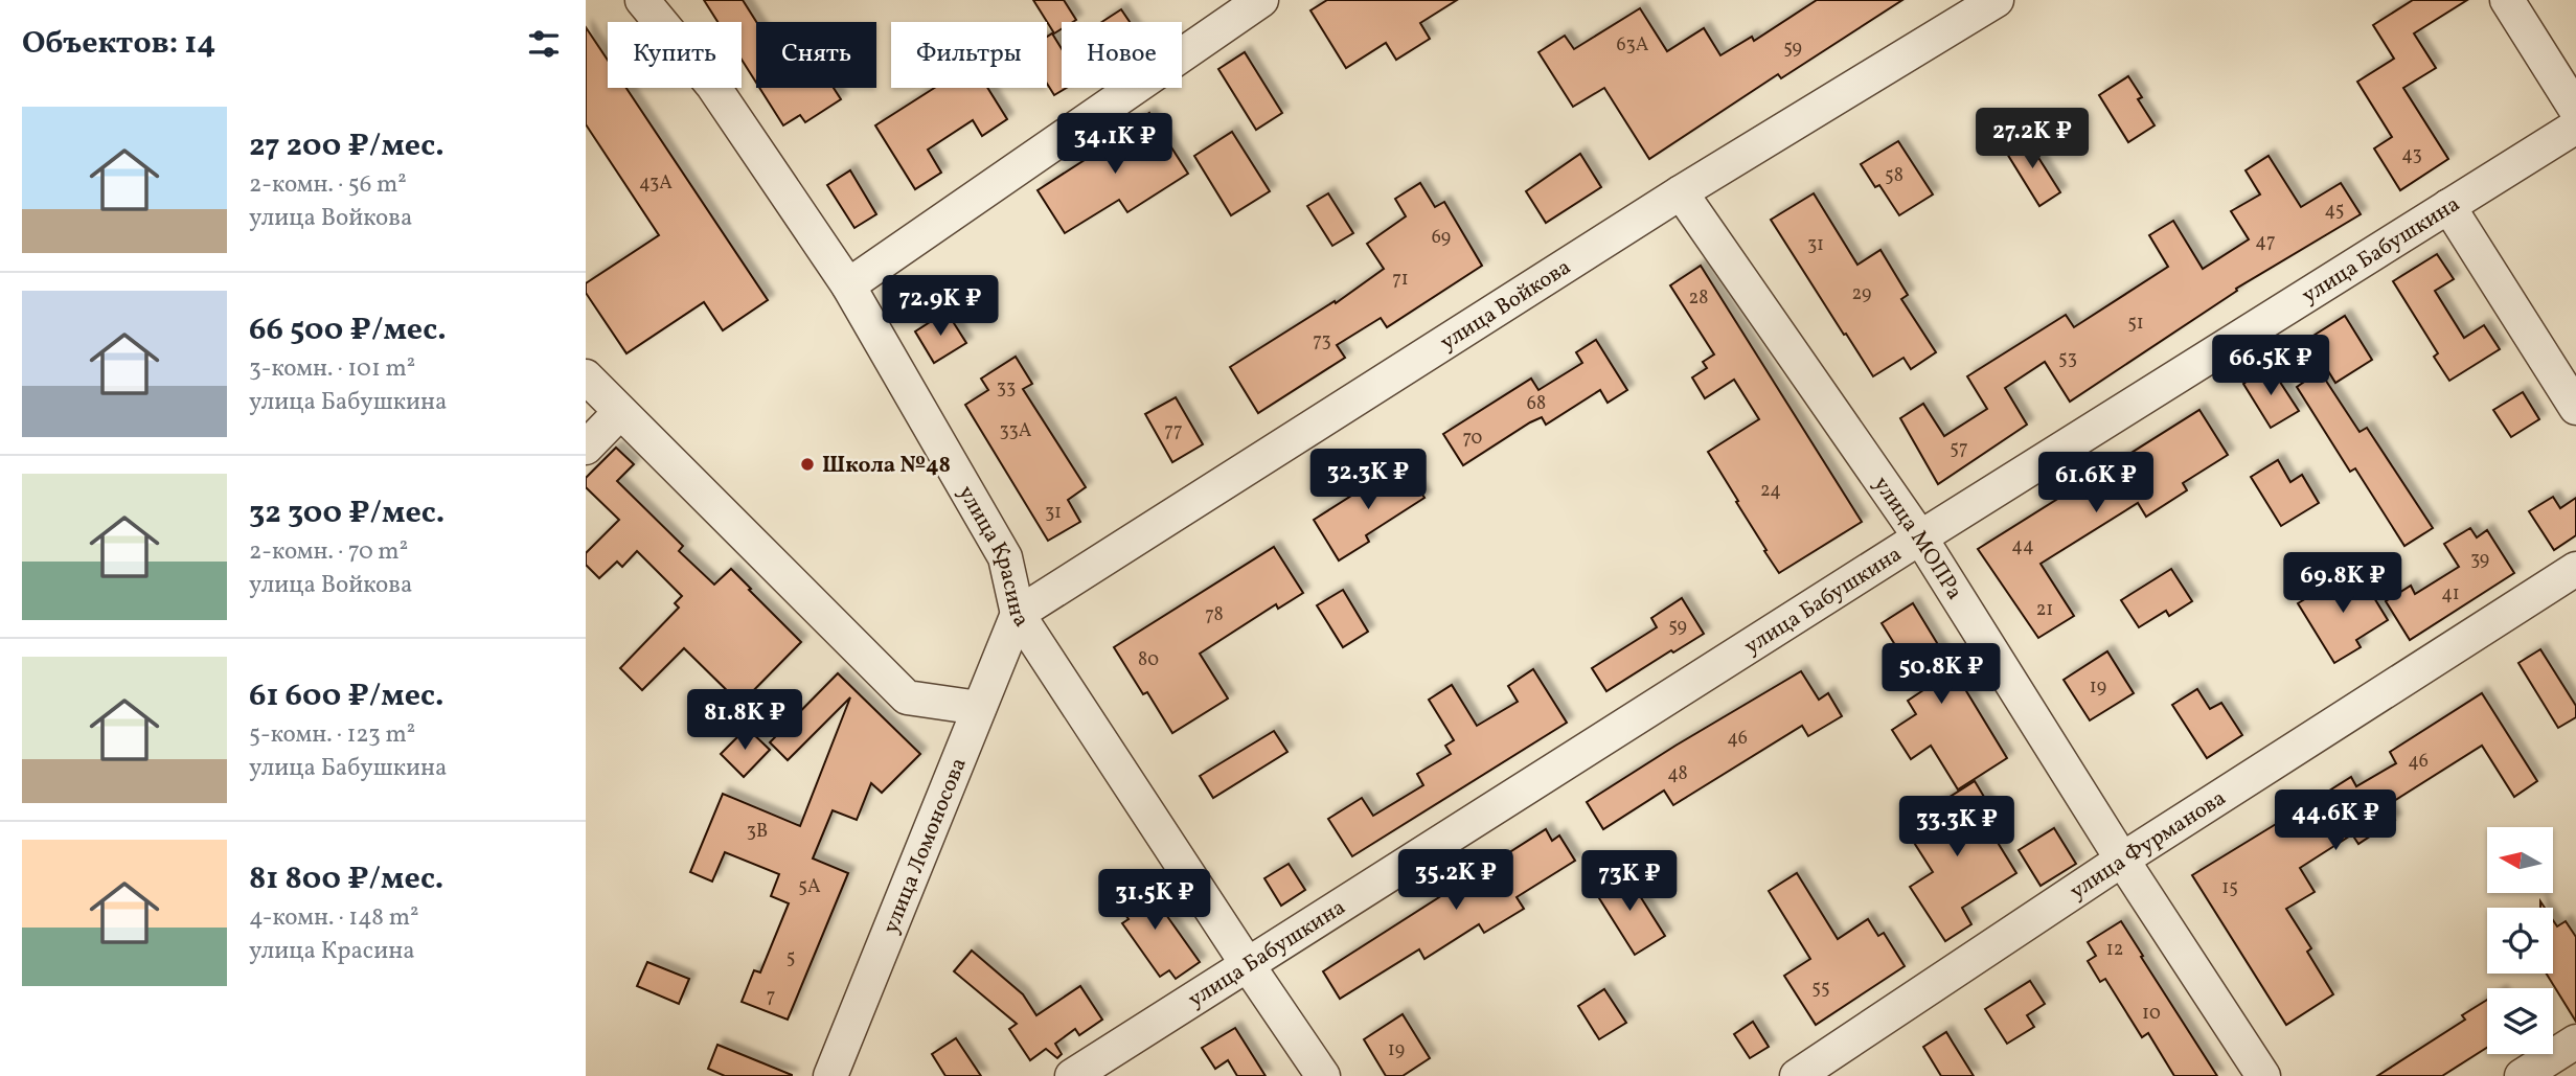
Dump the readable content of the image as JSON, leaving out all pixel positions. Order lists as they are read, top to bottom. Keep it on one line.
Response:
{"streets":{"street":["улица Бабушкина","улица Войкова","улица МОПРа","улица Красина","улица Фурманова","улица Ломоносова"]},"crossings":[["улица Бабушкина","улица МОПРа"],["улица Бабушкина","улица Красина"],["улица Войкова","улица МОПРа"],["улица Войкова","улица Красина"],["улица Войкова","улица Ломоносова"],["улица МОПРа","улица Фурманова"],["улица Красина","улица Ломоносова"]],"places":["Школа №48"],"house_numbers":["63А","59","43","58","43А","45","69","47","31","71","29","28","51","73","53","33","68","33А","77","70","57","24","31","44","39","41","21","78","59","80","19","46","46","48","3В","5А","15","12","5","55","7","10","19"],"north":"left","page":{"heading":"Объектов: 14","chip":["Купить","Снять","Фильтры","Новое"],"list":[{"name":"27 200 ₽/мес.","note":"2-комн. · 56 m² · улица Войкова"},{"name":"66 500 ₽/мес.","note":"3-комн. · 101 m² · улица Бабушкина"},{"name":"32 300 ₽/мес.","note":"2-комн. · 70 m² · улица Войкова"},{"name":"61 600 ₽/мес.","note":"5-комн. · 123 m² · улица Бабушкина"},{"name":"81 800 ₽/мес.","note":"4-комн. · 148 m² · улица Красина"}],"price":["27.2K ₽","34.1K ₽","72.9K ₽","66.5K ₽","32.3K ₽","61.6K ₽","69.8K ₽","50.8K ₽","81.8K ₽","44.6K ₽","33.3K ₽","35.2K ₽","73K ₽","31.5K ₽"]}}
